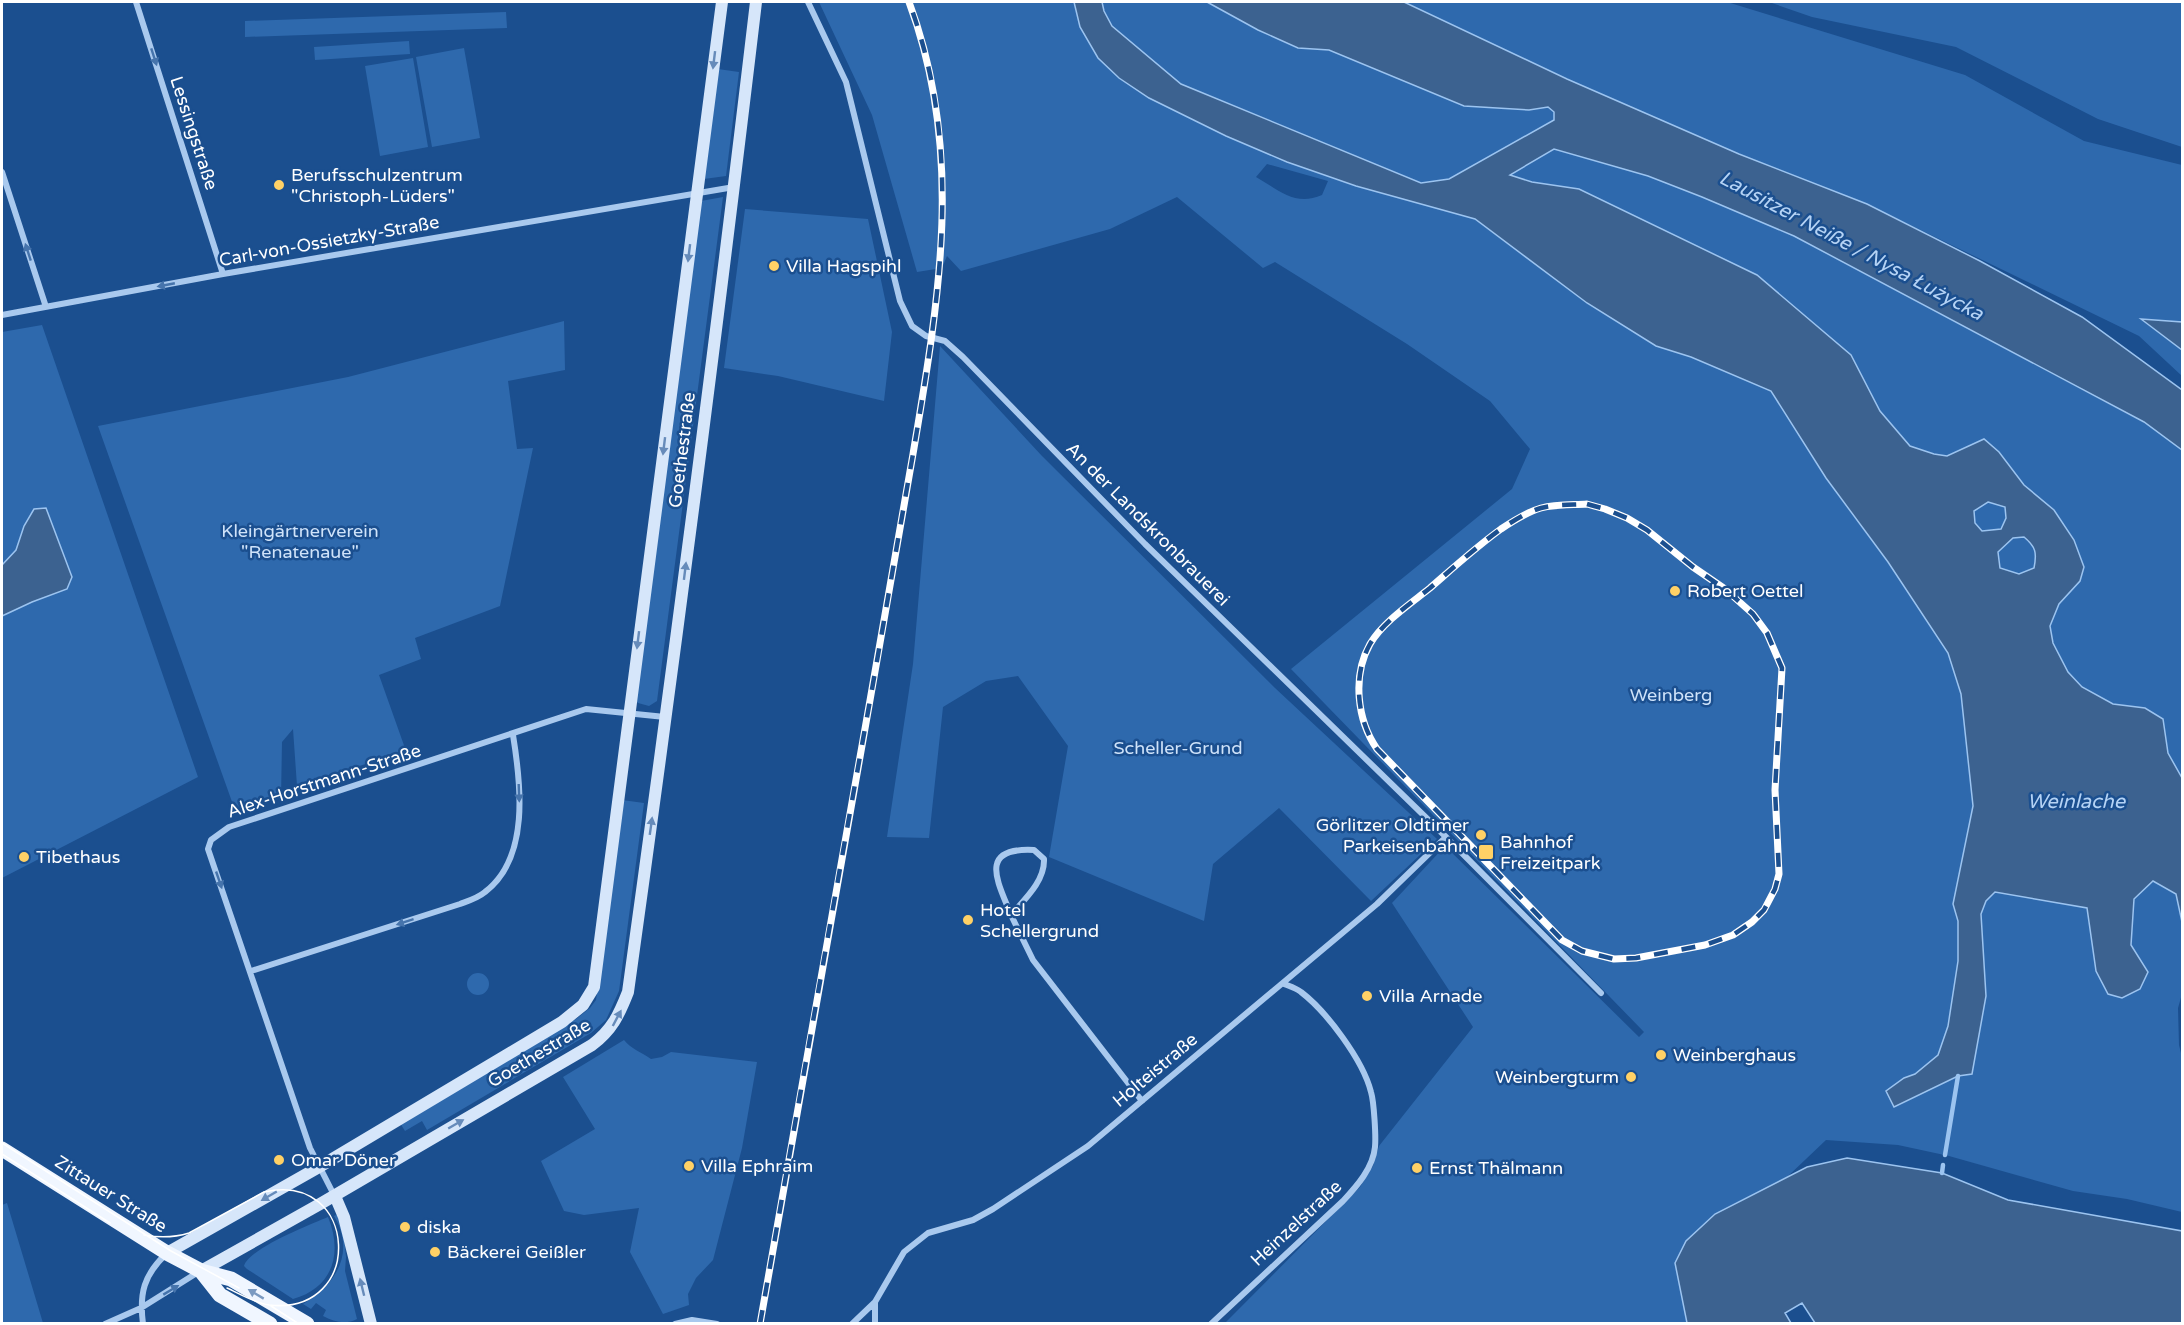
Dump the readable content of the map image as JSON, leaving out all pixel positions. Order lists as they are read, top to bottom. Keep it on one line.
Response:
{"streets":{"main road":["Zittauer Straße"],"street":["Lessingstraße","Carl-von-Ossietzky-Straße","Goethestraße","An der Landskronbrauerei","Alex-Horstmann-Straße","Holteistraße","Heinzelstraße"]},"crossings":[["Lessingstraße","Carl-von-Ossietzky-Straße"],["Carl-von-Ossietzky-Straße","Goethestraße"],["Goethestraße","Alex-Horstmann-Straße"],["Goethestraße","Zittauer Straße"],["An der Landskronbrauerei","Holteistraße"],["Holteistraße","Heinzelstraße"]],"one_way":["Lessingstraße"],"water":["Lausitzer Neiße / Nysa Łużycka","Weinlache"],"parks":["Kleingärtnerverein \"Renatenaue\"","Weinberg","Scheller-Grund"],"places":{"other":["Berufsschulzentrum \"Christoph-Lüders\"","Villa Hagspihl","Robert Oettel","Görlitzer Oldtimer Parkeisenbahn","Tibethaus","Hotel Schellergrund","Villa Arnade","Weinberghaus","Weinbergturm","Omar Döner","Villa Ephraim","Ernst Thälmann","diska","Bäckerei Geißler"],"transit":["Bahnhof Freizeitpark"]}}
